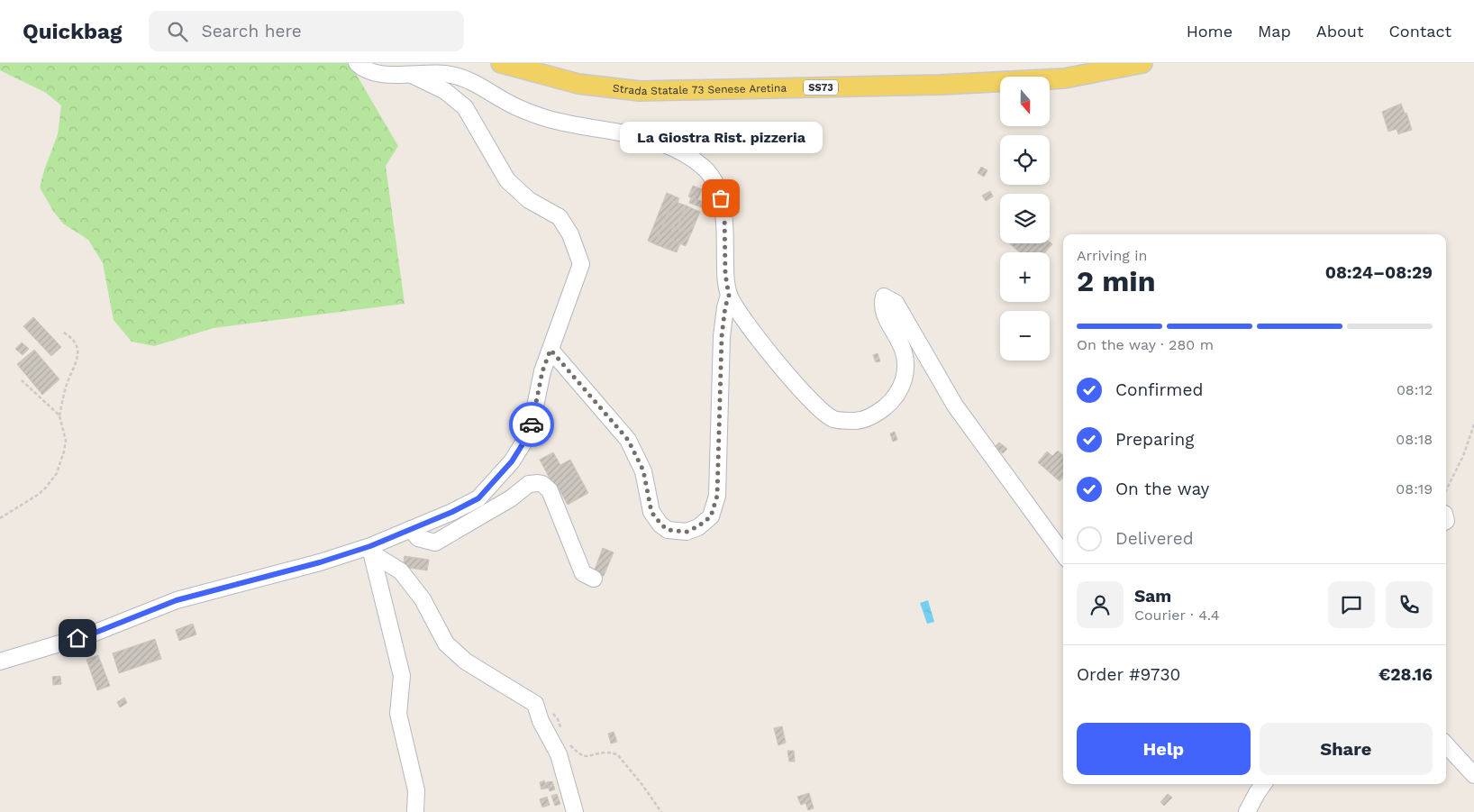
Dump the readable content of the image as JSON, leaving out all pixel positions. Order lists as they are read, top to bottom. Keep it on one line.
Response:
{"streets":{"main road":["Strada Statale 73 Senese Aretina","SS73"]},"places":["La Giostra Rist. pizzeria"],"north":"bottom","page":{"header":"Quickbag","search":"Search here","nav":["Home","Map","About","Contact"],"map_buttons":["+","−"],"bubble":"La Giostra Rist. pizzeria","heading":["2 min","Arriving in","08:24–08:29"],"panel":["Sam","Courier · 4.4","Order #9730","€28.16"],"bar":"On the way · 280 m","list":[["Confirmed","08:12"],["Preparing","08:18"],["On the way","08:19"],"Delivered"],"buttons":["Help","Share"]}}
